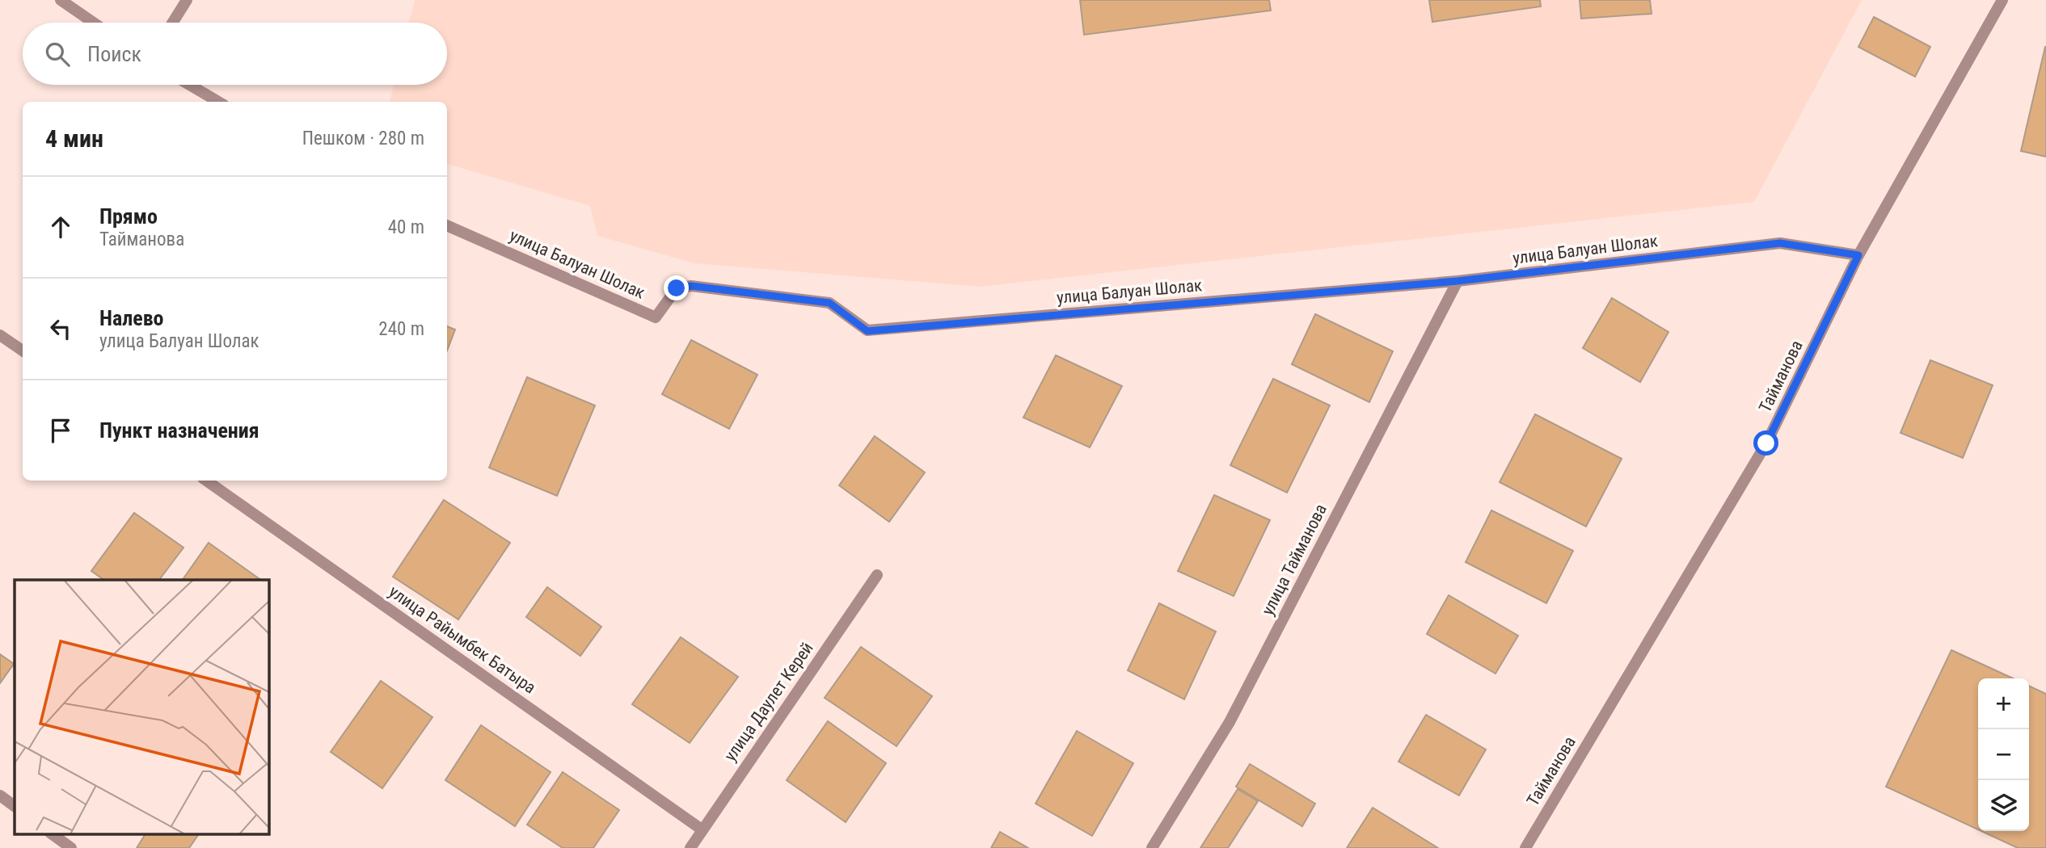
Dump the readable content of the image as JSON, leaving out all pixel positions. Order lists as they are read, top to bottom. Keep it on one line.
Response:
{"streets":{"street":["улица Балуан Шолак","Тайманова","улица Тайманова","улица Райымбек Батыра","улица Даулет Керей"]},"crossings":[["улица Балуан Шолак","Тайманова"],["улица Балуан Шолак","улица Тайманова"],["улица Райымбек Батыра","улица Даулет Керей"]],"page":{"search":"Поиск","heading":["4 мин","Пешком · 280 m"],"list":[["Прямо","Тайманова","40 m"],["Налево","улица Балуан Шолак","240 m"],"Пункт назначения"],"map_buttons":["+","−"]}}
